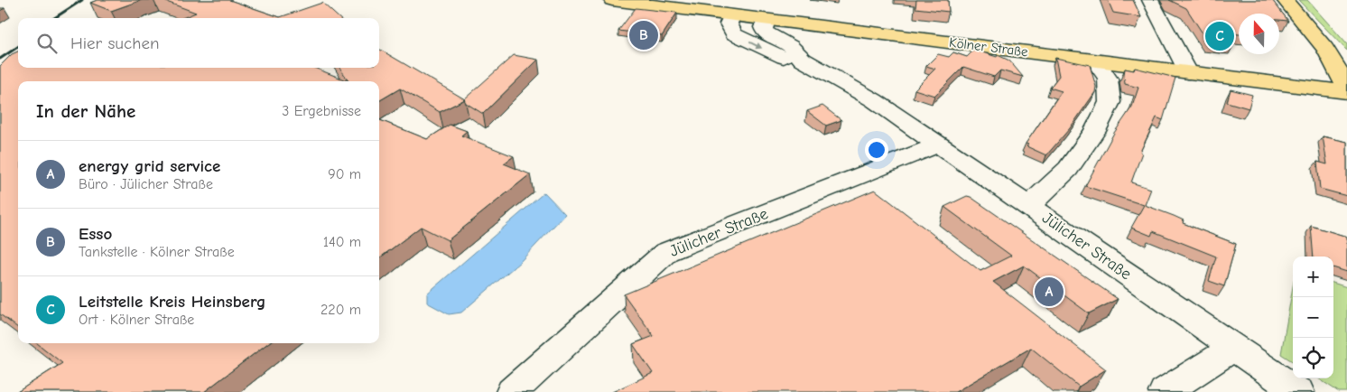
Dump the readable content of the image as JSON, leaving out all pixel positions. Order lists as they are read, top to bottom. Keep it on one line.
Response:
{"streets":{"main road":["Kölner Straße"],"street":["Jülicher Straße"]},"crossings":[["Kölner Straße","Jülicher Straße"]],"north":"top","page":{"search":"Hier suchen","pins":["B","C","A"],"heading":["In der Nähe","3 Ergebnisse"],"list":[{"mark":"A","name":"energy grid service","note":"Büro · Jülicher Straße","value":"90 m"},{"mark":"B","name":"Esso","note":"Tankstelle · Kölner Straße","value":"140 m"},{"mark":"C","name":"Leitstelle Kreis Heinsberg","note":"Ort · Kölner Straße","value":"220 m"}],"map_buttons":["+","−"]}}
